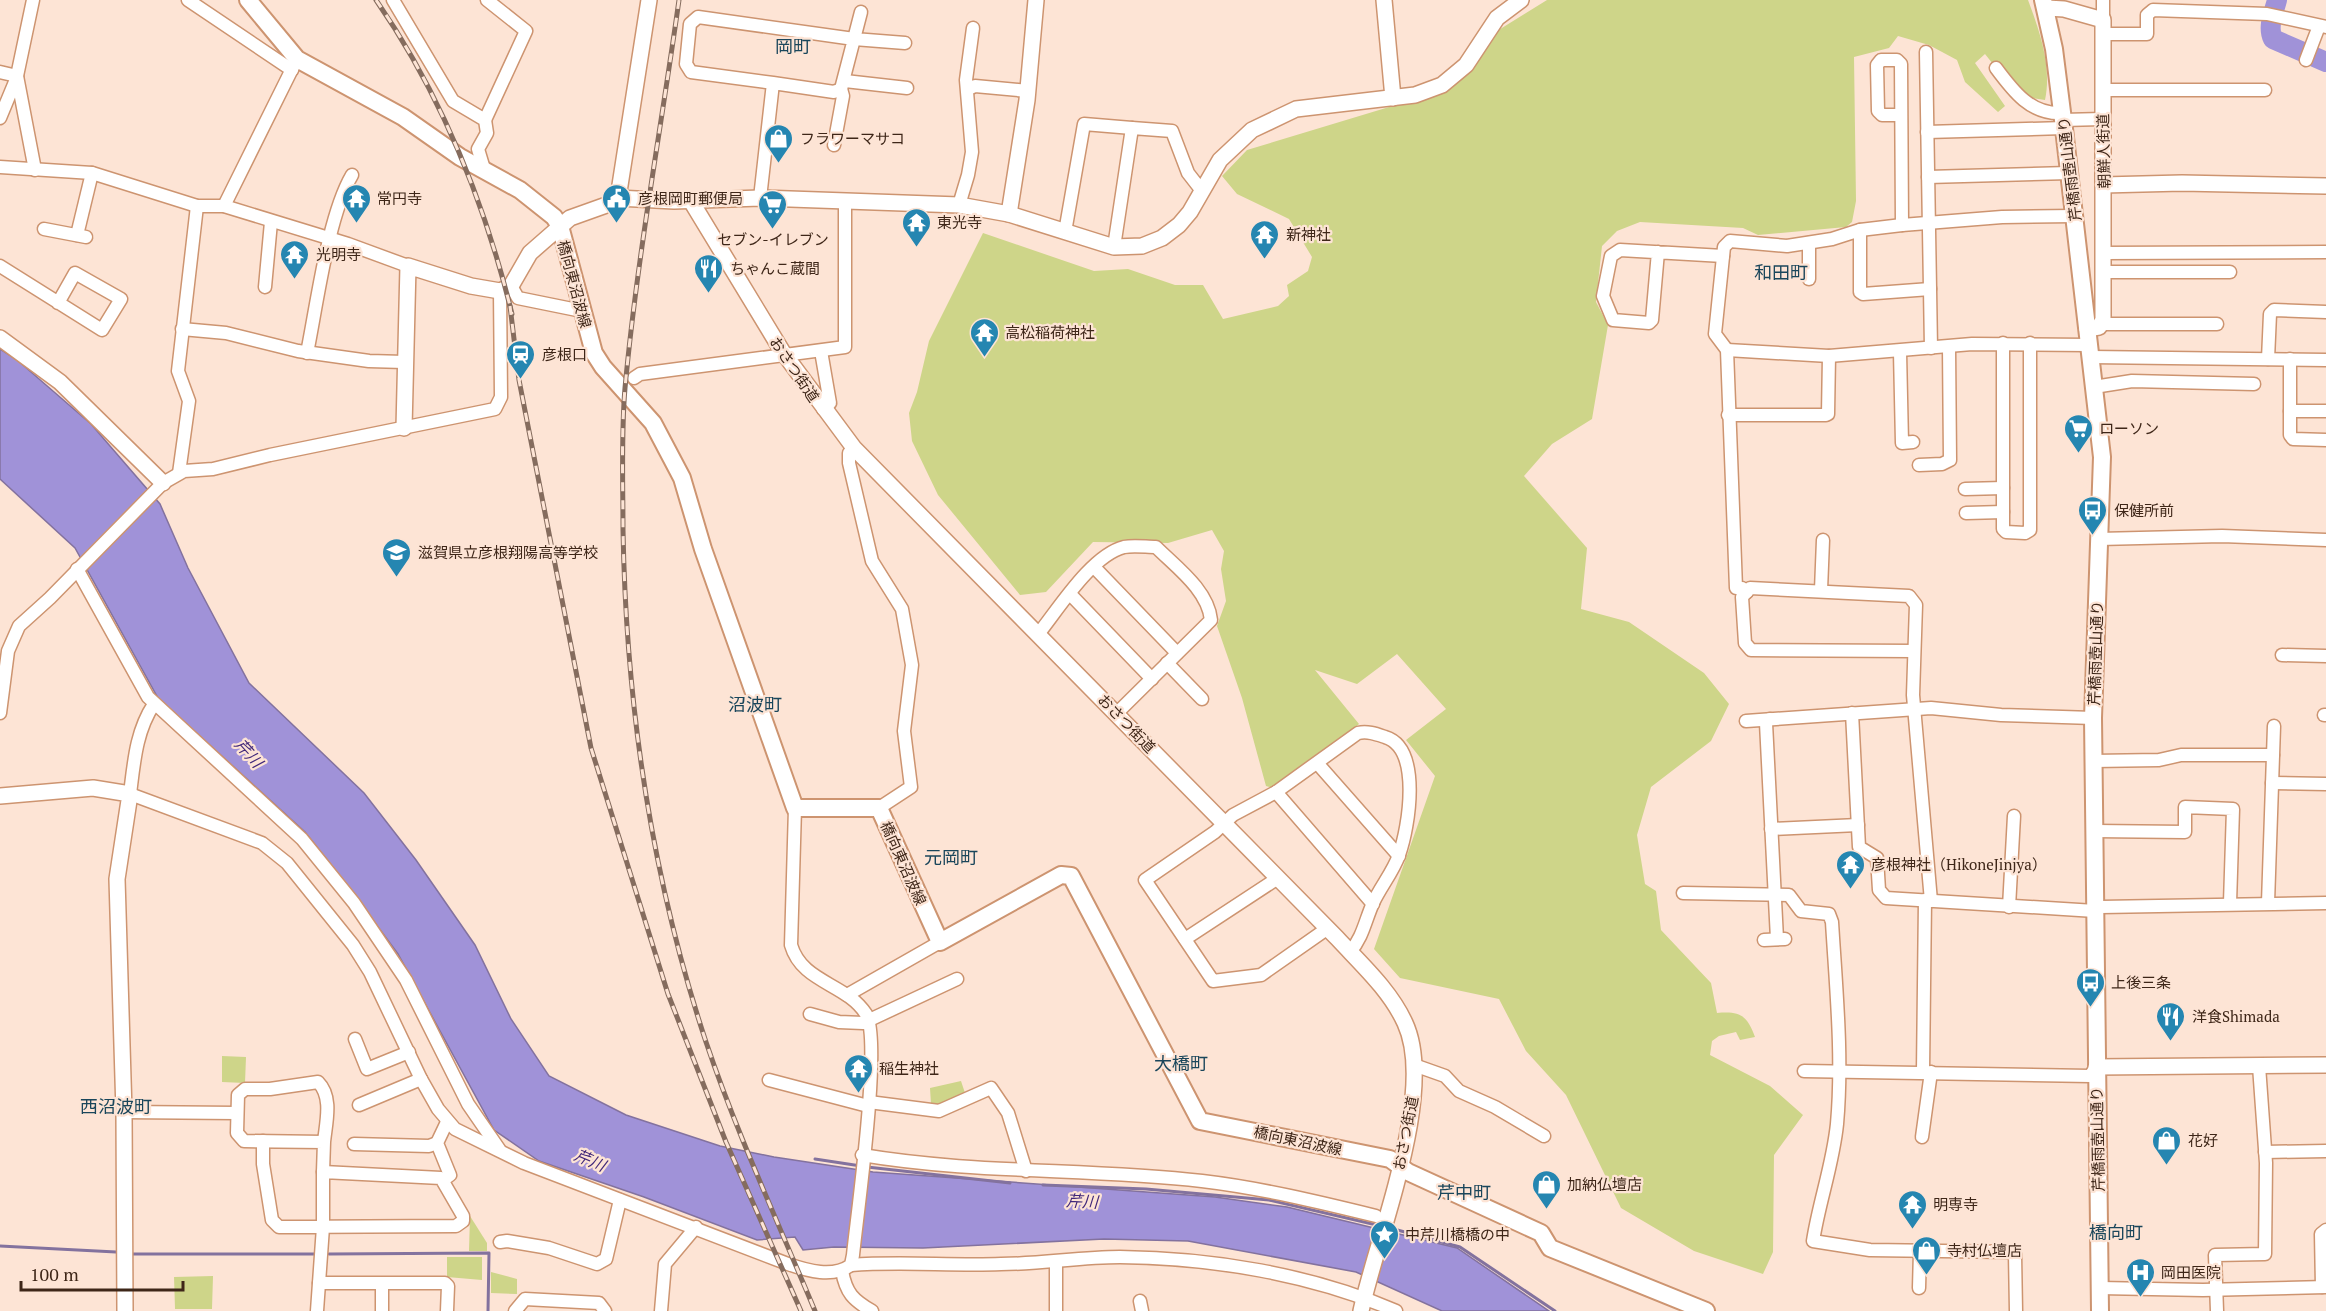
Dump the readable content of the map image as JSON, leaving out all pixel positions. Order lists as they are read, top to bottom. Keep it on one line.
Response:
{"streets":{"main road":["芹橋雨壺山通り","橋向東沼波線"],"street":["朝鮮人街道","おさつ街道"]},"crossings":[["朝鮮人街道","芹橋雨壺山通り"],["橋向東沼波線","おさつ街道"]],"districts":["岡町","和田町","沼波町","元岡町","大橋町","西沼波町","芹中町","橋向町"],"water":["芹川"],"places":{"shop":["フラワーマサコ","花好","加納仏壇店","寺村仏壇店"],"temple":["常円寺","東光寺","新神社","光明寺","高松稲荷神社","彦根神社（HikoneJinjya）","稲生神社","明専寺"],"public building":["彦根岡町郵便局"],"supermarket":["セブン-イレブン","ローソン"],"restaurant":["ちゃんこ蔵間","洋食Shimada"],"station":["彦根口"],"bus stop":["保健所前","上後三条"],"school or university":["滋賀県立彦根翔陽高等学校"],"place":["中芹川橋橋の中"],"hospital":["岡田医院"]},"scale_bar":"100 m"}
